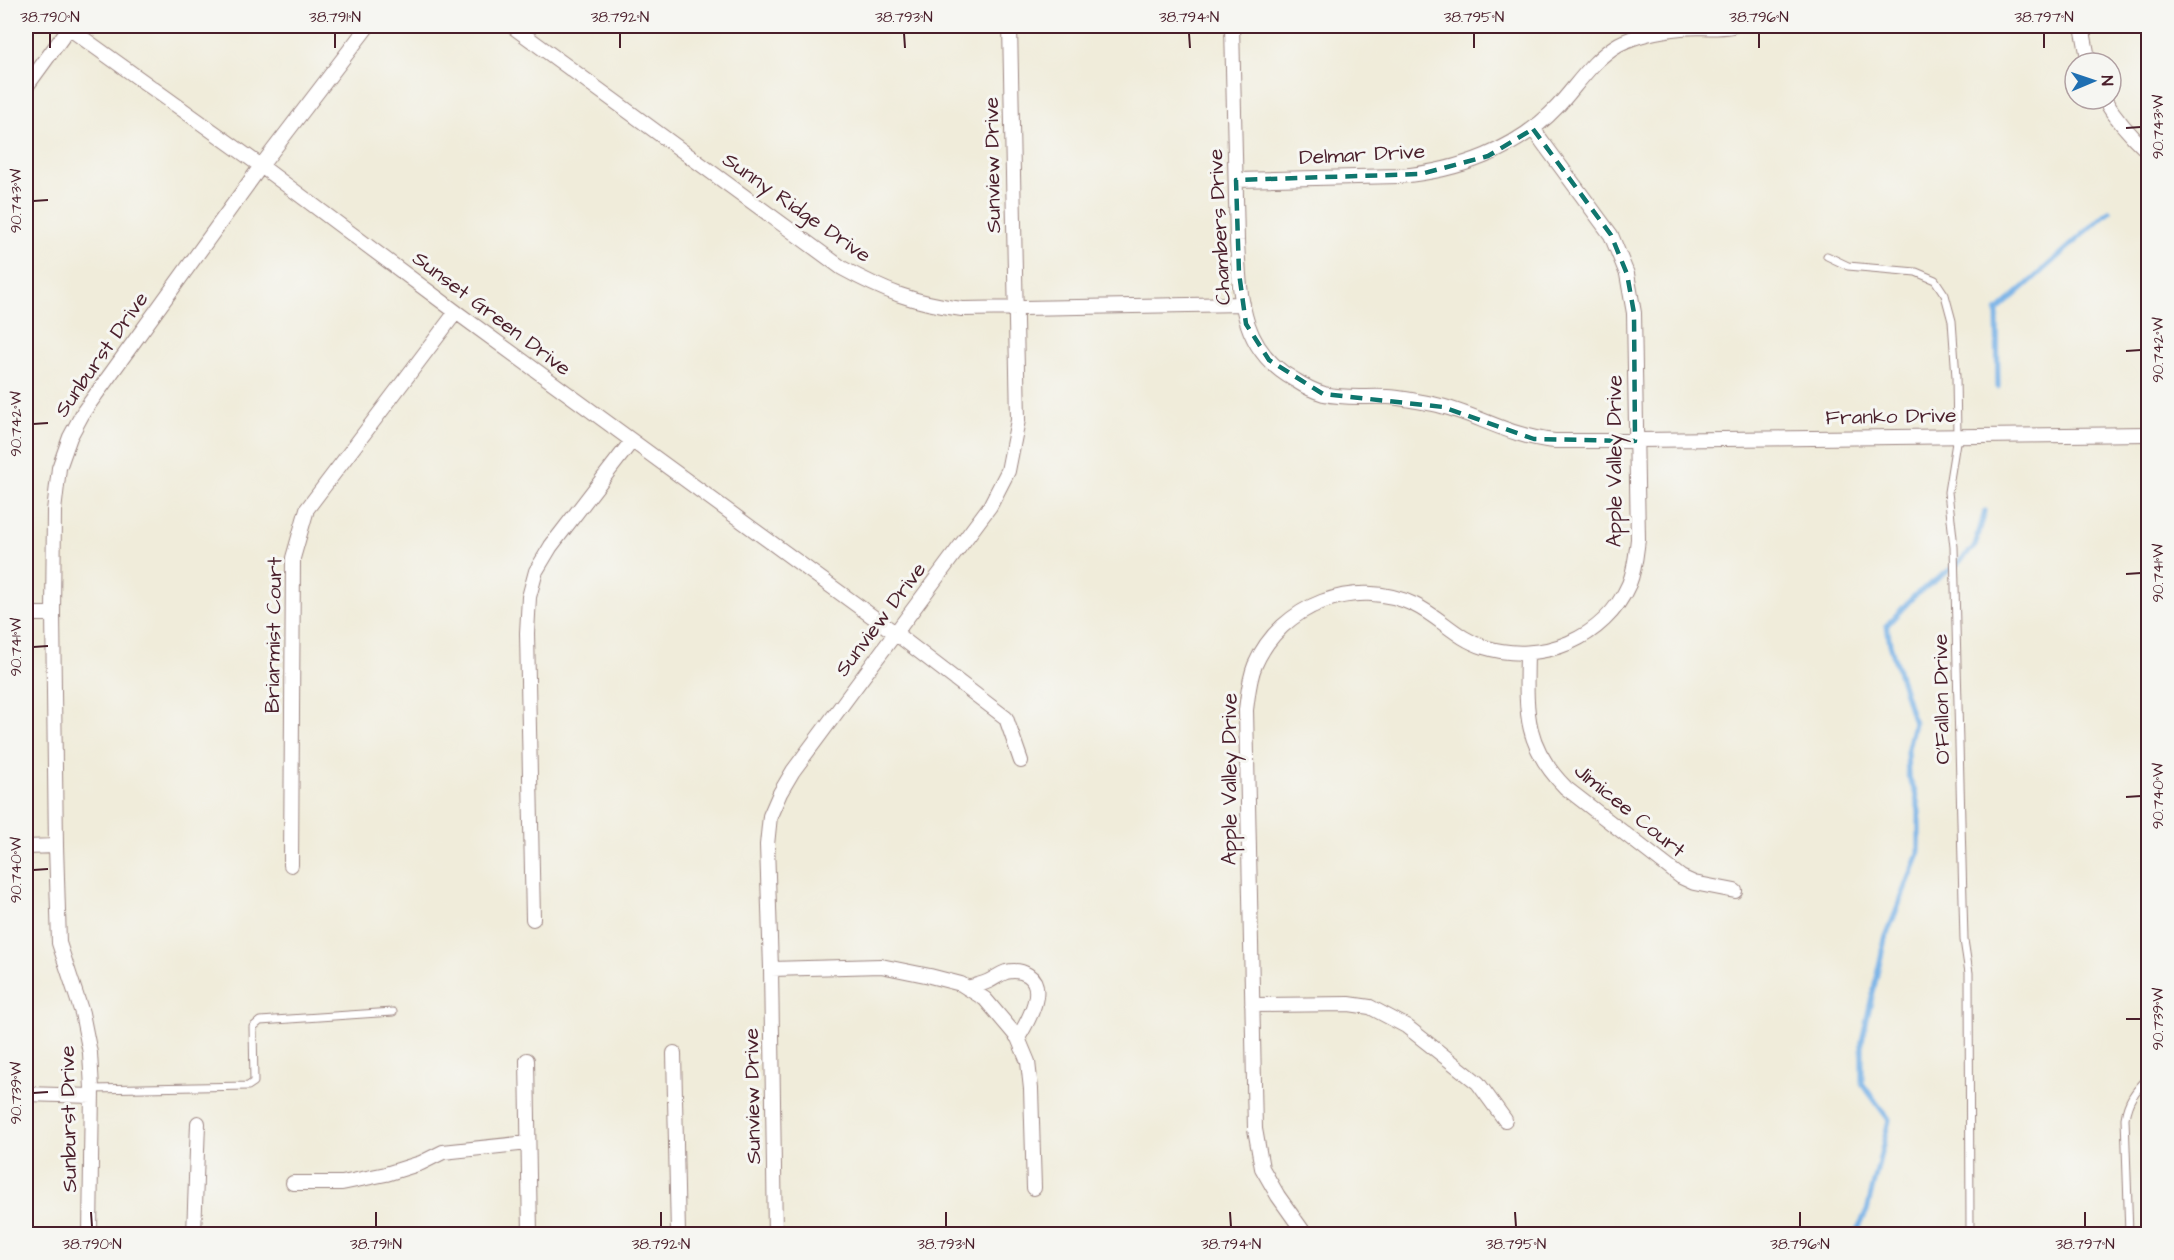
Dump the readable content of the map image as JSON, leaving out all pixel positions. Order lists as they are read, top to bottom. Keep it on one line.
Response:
{"streets":{"street":["Delmar Drive","Sunview Drive","Sunny Ridge Drive","Chambers Drive","Sunset Green Drive","Sunburst Drive","Franko Drive","Apple Valley Drive","Briarmist Court","Jimicee Court"],"lane":["O'Fallon Drive"]},"crossings":[["Delmar Drive","Chambers Drive"],["Delmar Drive","Apple Valley Drive"],["Sunview Drive","Sunny Ridge Drive"],["Sunview Drive","Sunset Green Drive"],["Sunny Ridge Drive","Chambers Drive"],["Chambers Drive","Franko Drive"],["Chambers Drive","Apple Valley Drive"],["Sunset Green Drive","Sunburst Drive"],["Sunset Green Drive","Briarmist Court"],["Franko Drive","Apple Valley Drive"],["Franko Drive","O'Fallon Drive"],["Apple Valley Drive","Jimicee Court"]],"north":"right","coordinates":["38.790°N","38.791°N","38.792°N","38.793°N","38.794°N","38.795°N","38.796°N","38.797°N","90.743°W","90.742°W","90.741°W","90.740°W","90.739°W"]}
